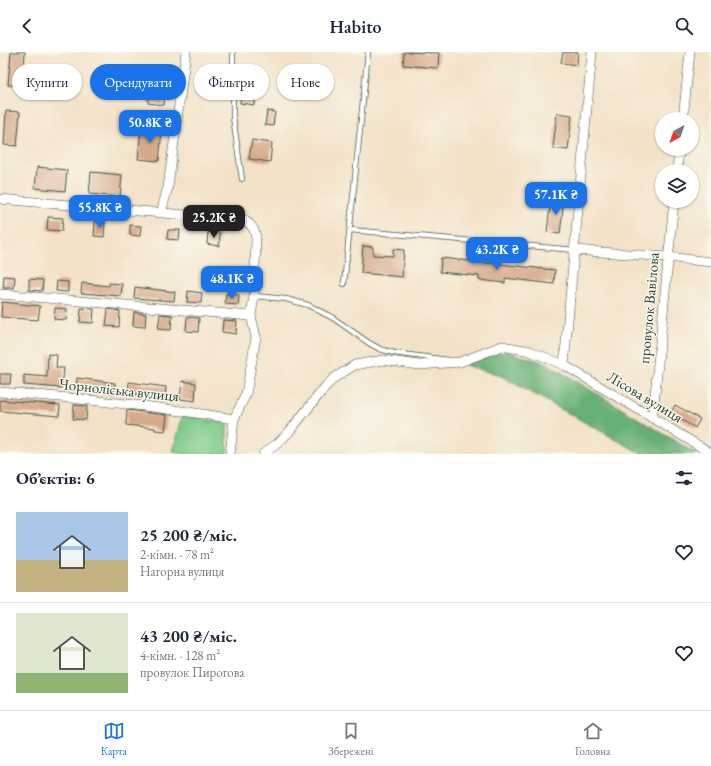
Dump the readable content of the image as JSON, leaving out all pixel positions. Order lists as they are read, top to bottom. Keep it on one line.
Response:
{"streets":{"street":["провулок Вавілова","Чорноліська вулиця","Лісова вулиця"]},"crossings":[["провулок Вавілова","Лісова вулиця"]],"north":"bottom left","page":{"header":"Habito","chip":["Купити","Орендувати","Фільтри","Нове"],"price":["50.8K ₴","57.1K ₴","55.8K ₴","25.2K ₴","43.2K ₴","48.1K ₴"],"heading":"Об’єктів: 6","list":[{"name":"25 200 ₴/міс.","note":"2-кімн. · 78 m² · Нагорна вулиця"},{"name":"43 200 ₴/міс.","note":"4-кімн. · 128 m² · провулок Пирогова"}],"tabs":["Карта","Збережені","Головна"]}}
